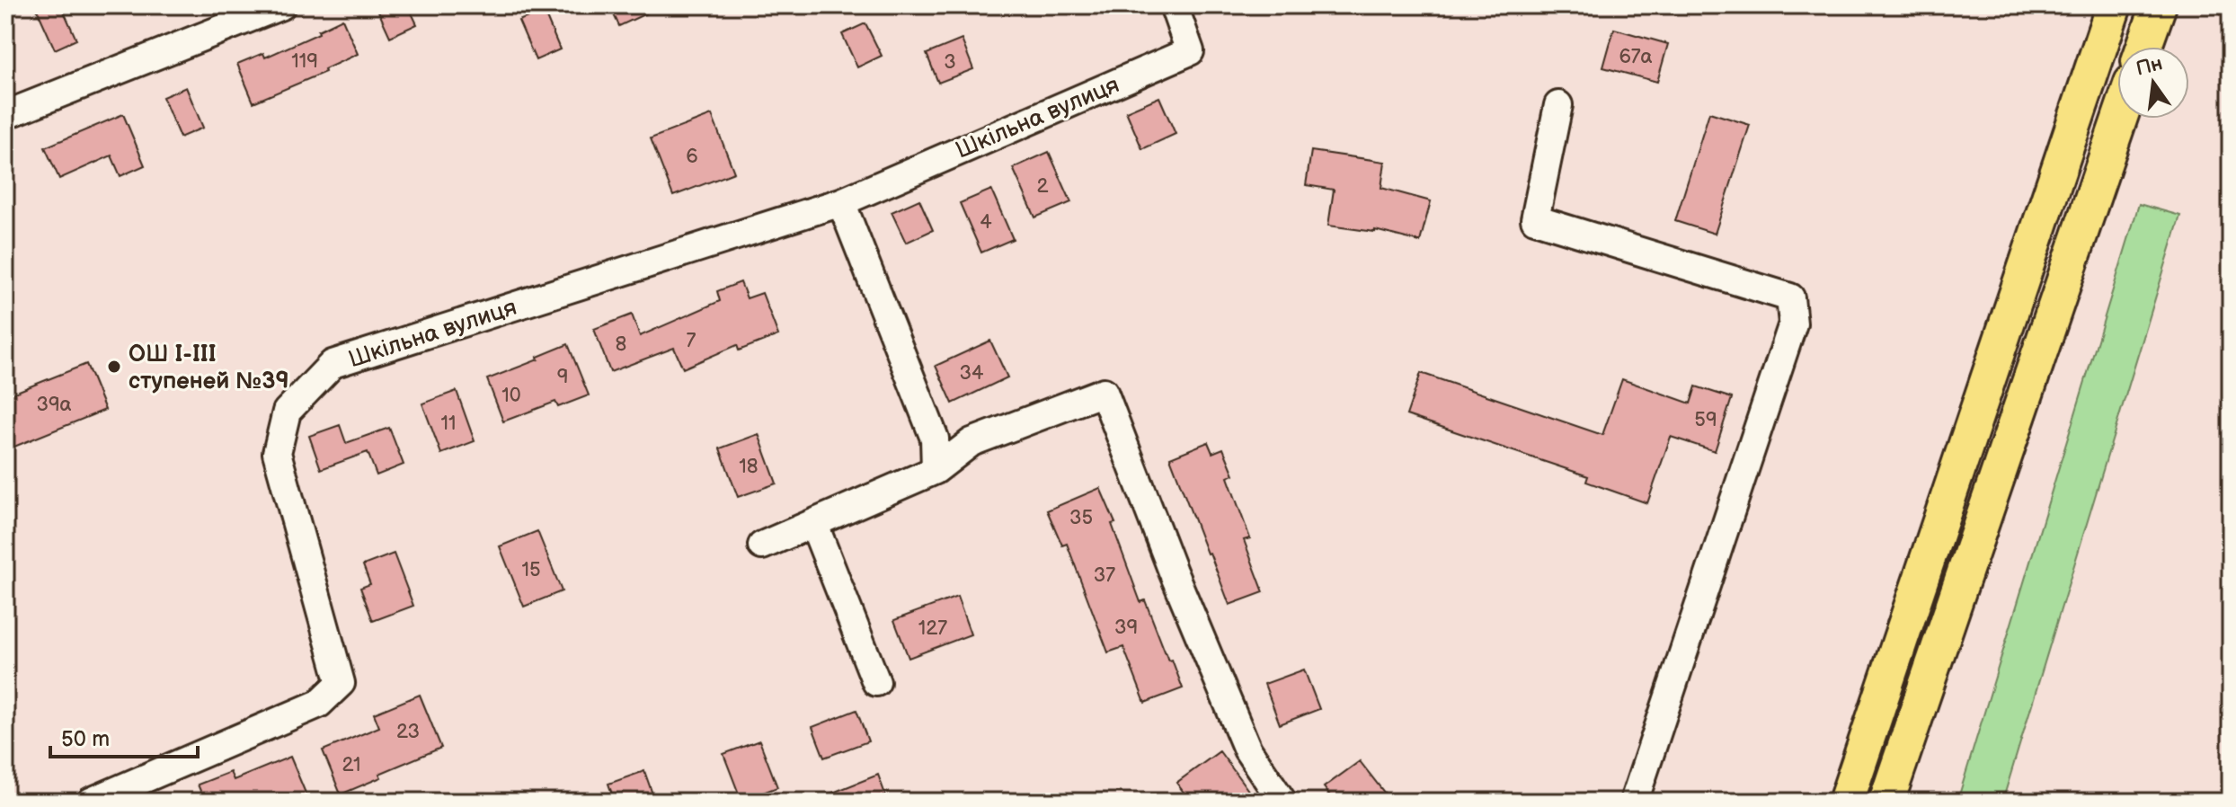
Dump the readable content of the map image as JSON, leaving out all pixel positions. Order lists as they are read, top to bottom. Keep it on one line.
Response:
{"streets":{"street":["Шкільна вулиця"]},"places":["ОШ I-III ступеней №39"],"house_numbers":["67а","119","3","6","2","4","7","8","34","9","10","39а","59","11","18","35","15","37","39","127","23","21"],"scale_bar":"50 m","north":"top"}
